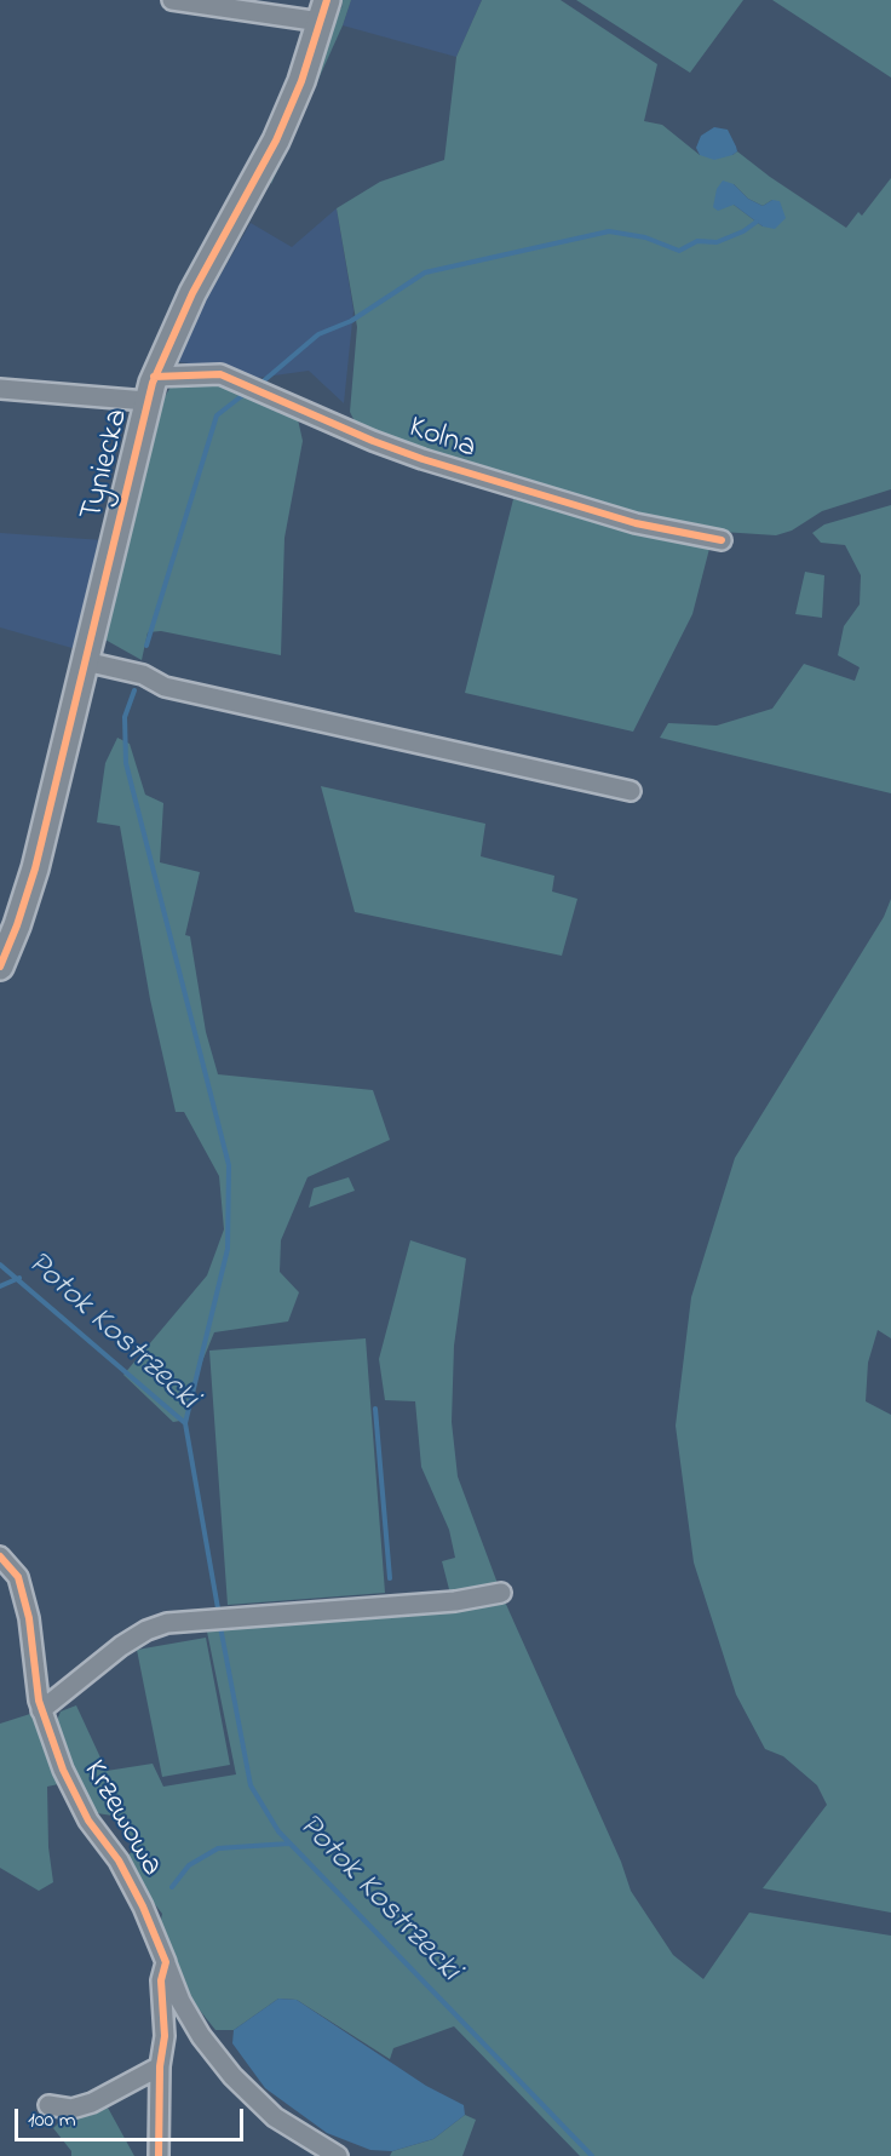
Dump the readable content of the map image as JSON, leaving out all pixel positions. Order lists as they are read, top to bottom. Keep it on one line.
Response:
{"streets":{"street":["Kolna","Tyniecka","Krzewowa"]},"crossings":[["Kolna","Tyniecka"]],"water":["Potok Kostrzecki"],"scale_bar":"100 m"}
